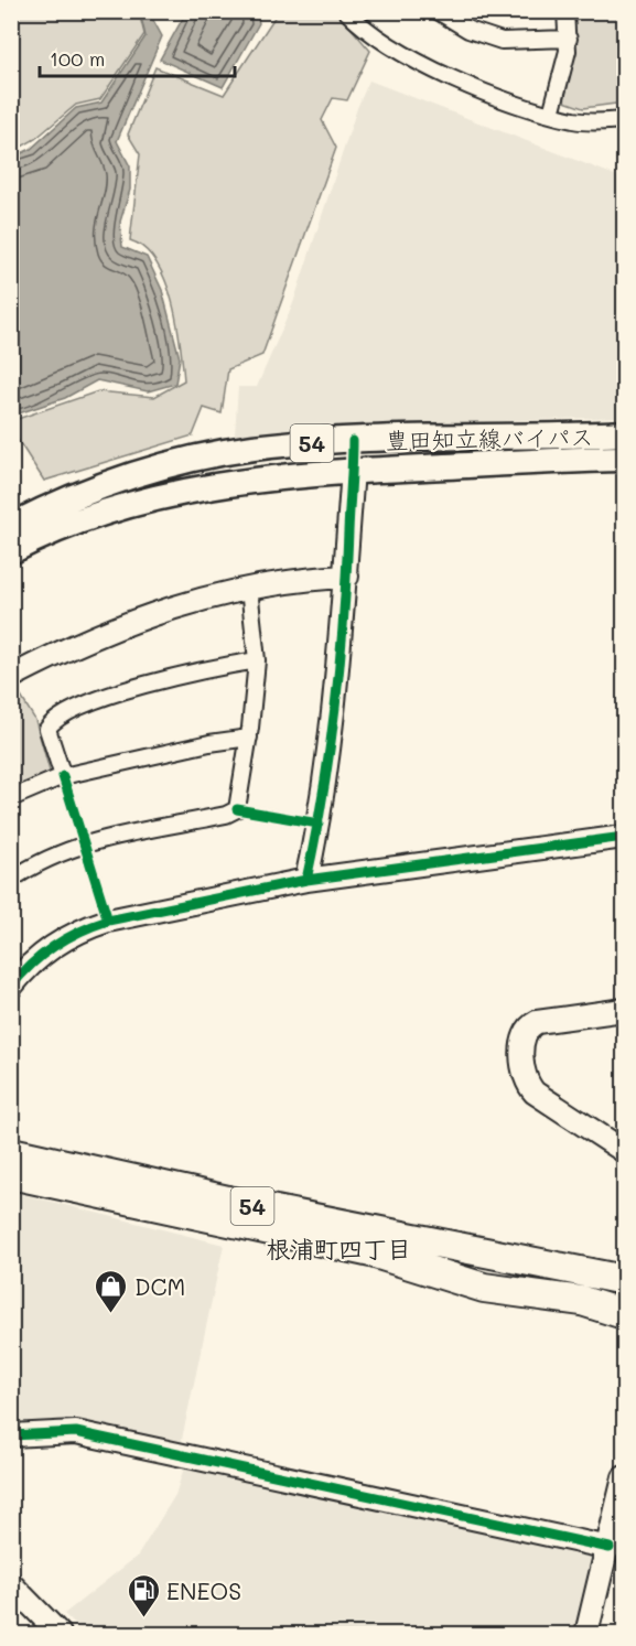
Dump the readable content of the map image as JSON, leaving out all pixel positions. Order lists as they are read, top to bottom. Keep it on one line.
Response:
{"streets":{"highway":["54"],"main road":["豊田知立線バイパス"]},"districts":["根浦町四丁目"],"places":{"shop":["DCM"],"fuel station":["ENEOS"]},"scale_bar":"100 m"}
